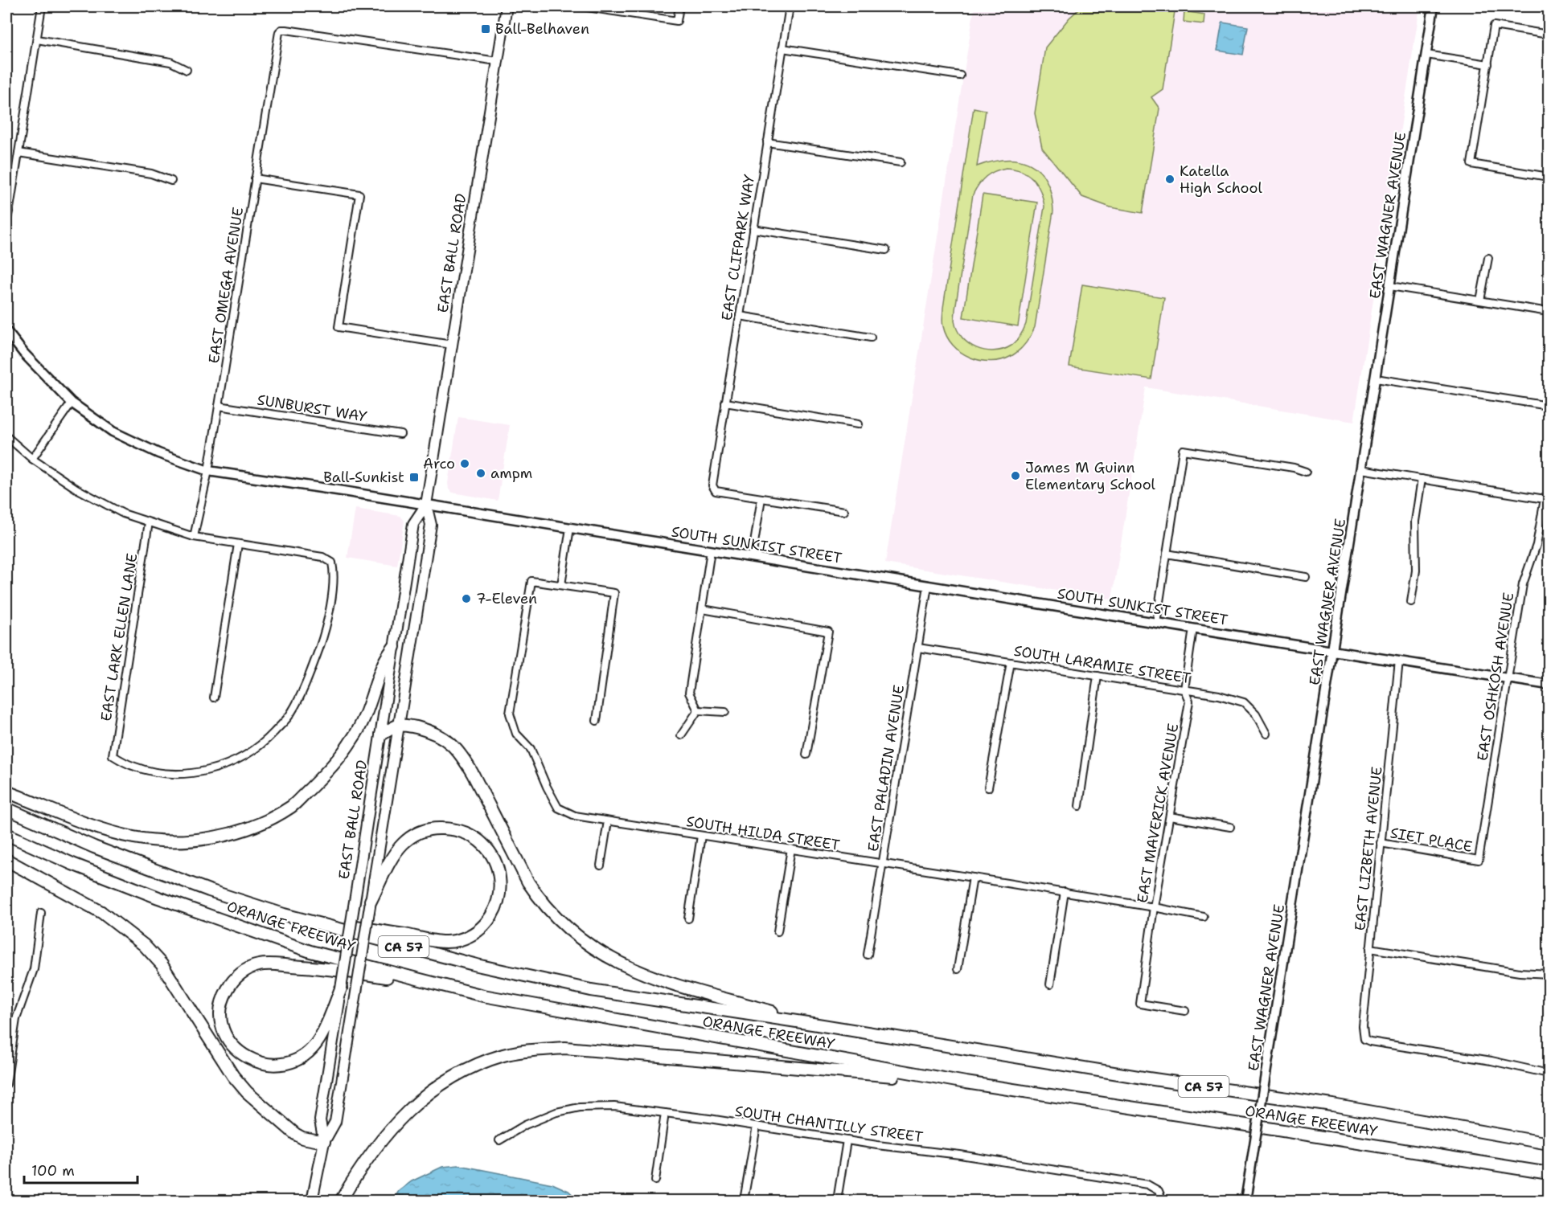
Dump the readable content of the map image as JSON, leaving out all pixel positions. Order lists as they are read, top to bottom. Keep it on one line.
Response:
{"streets":{"highway":["ORANGE FREEWAY","CA 57"],"main road":["EAST BALL ROAD"],"street":["EAST WAGNER AVENUE","EAST CLIFPARK WAY","EAST OMEGA AVENUE","SUNBURST WAY","SOUTH SUNKIST STREET","EAST LARK ELLEN LANE","SOUTH LARAMIE STREET","EAST OSHKOSH AVENUE","EAST PALADIN AVENUE","EAST MAVERICK AVENUE","SOUTH HILDA STREET","SIET PLACE","EAST LIZBETH AVENUE","SOUTH CHANTILLY STREET"]},"crossings":[["EAST WAGNER AVENUE","SOUTH SUNKIST STREET"],["EAST BALL ROAD","EAST OMEGA AVENUE"],["EAST BALL ROAD","SOUTH SUNKIST STREET"],["EAST OMEGA AVENUE","SUNBURST WAY"],["EAST OMEGA AVENUE","SOUTH SUNKIST STREET"],["SOUTH SUNKIST STREET","EAST OSHKOSH AVENUE"],["SOUTH SUNKIST STREET","EAST PALADIN AVENUE"],["SOUTH SUNKIST STREET","EAST MAVERICK AVENUE"],["SOUTH SUNKIST STREET","EAST LIZBETH AVENUE"],["SOUTH LARAMIE STREET","EAST PALADIN AVENUE"],["SOUTH LARAMIE STREET","EAST MAVERICK AVENUE"],["EAST OSHKOSH AVENUE","SIET PLACE"],["EAST PALADIN AVENUE","SOUTH HILDA STREET"],["EAST MAVERICK AVENUE","SOUTH HILDA STREET"],["SIET PLACE","EAST LIZBETH AVENUE"]],"places":{"transit":["Ball-Belhaven","Ball-Sunkist"],"other":["Katella High School","Arco","ampm","James M Guinn Elementary School","7-Eleven"]},"scale_bar":"100 m"}
